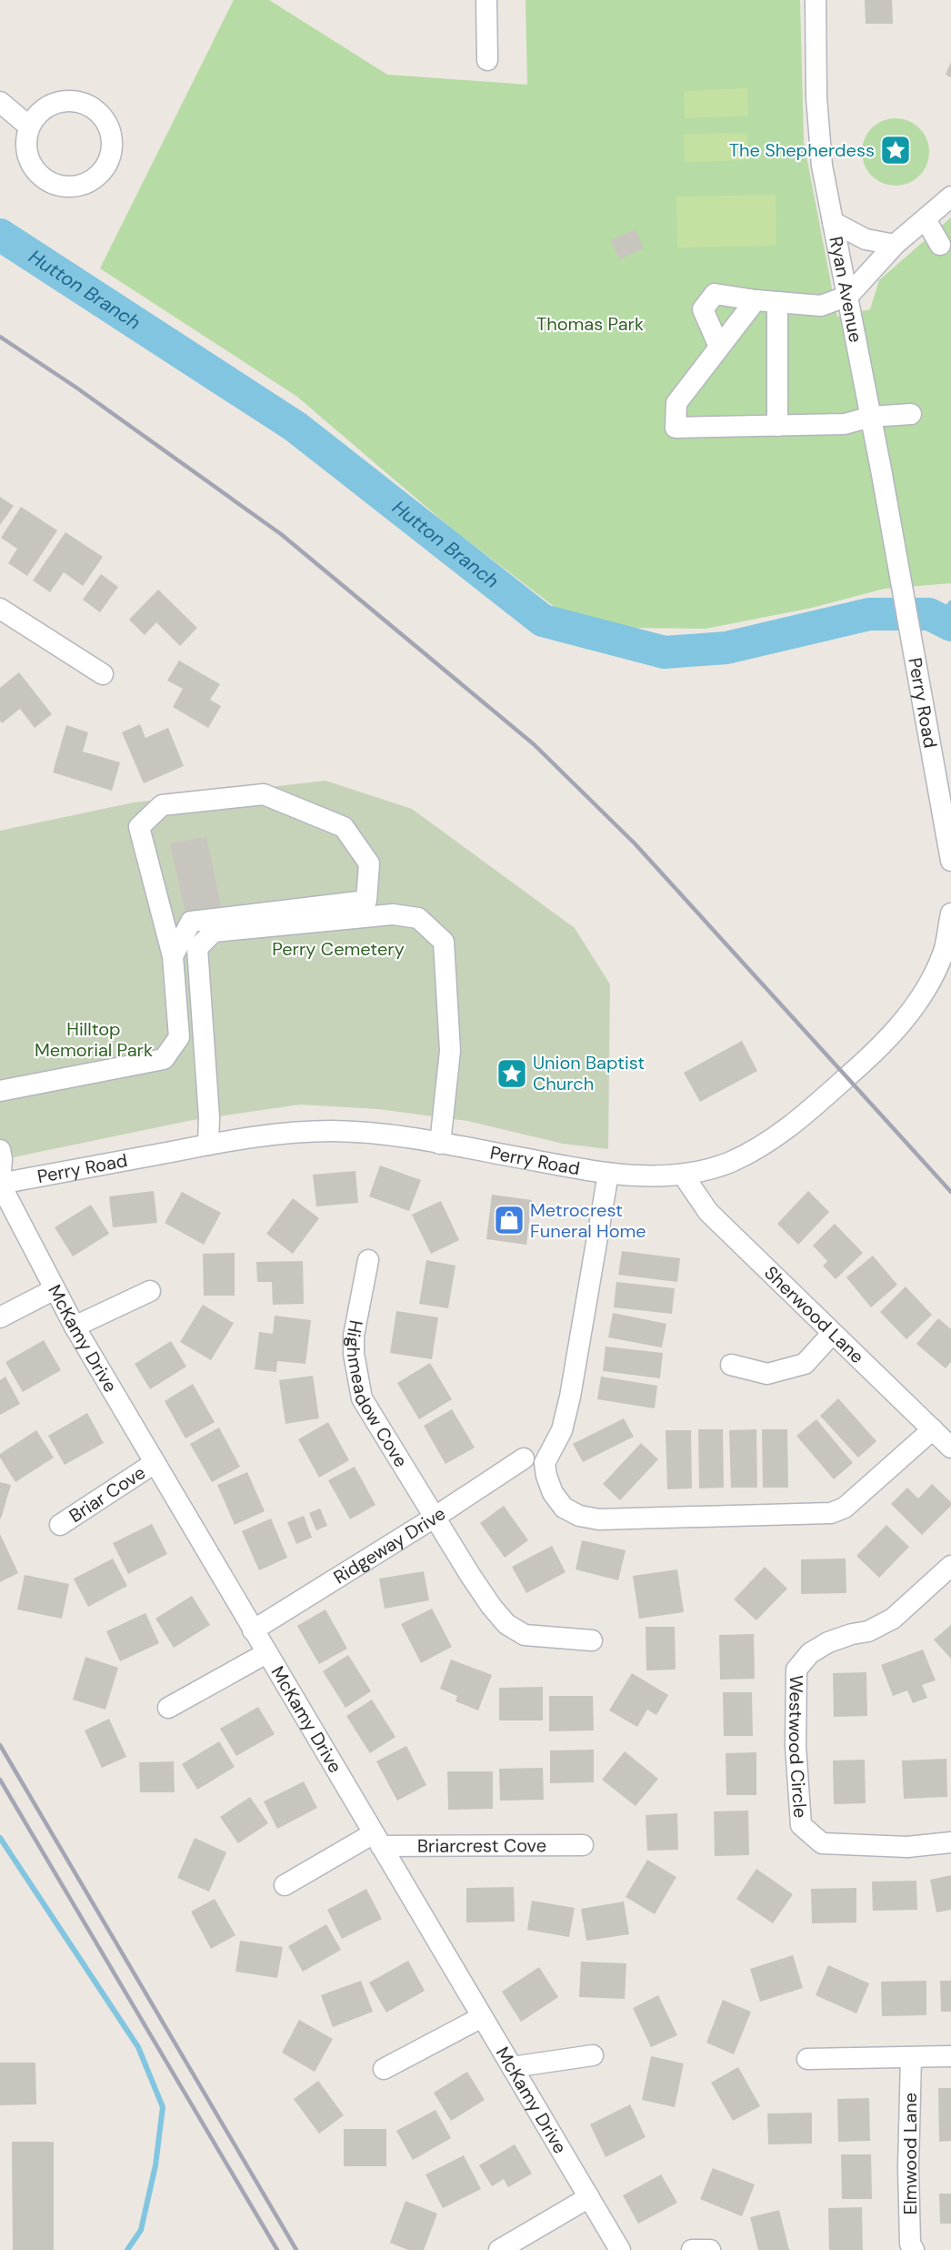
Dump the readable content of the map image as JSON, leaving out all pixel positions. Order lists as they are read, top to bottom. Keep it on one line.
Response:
{"streets":{"street":["Ryan Avenue","Perry Road","Sherwood Lane","McKamy Drive","Highmeadow Cove","Briar Cove","Ridgeway Drive","Westwood Circle","Briarcrest Cove","Elmwood Lane"]},"crossings":[["Ryan Avenue","Perry Road"],["Perry Road","Sherwood Lane"],["Perry Road","McKamy Drive"],["McKamy Drive","Briar Cove"],["McKamy Drive","Ridgeway Drive"],["McKamy Drive","Briarcrest Cove"],["Highmeadow Cove","Ridgeway Drive"]],"water":["Hutton Branch"],"parks":["Thomas Park","Perry Cemetery","Hilltop Memorial Park"],"places":{"place":["The Shepherdess","Union Baptist Church"],"shop":["Metrocrest Funeral Home"]}}
